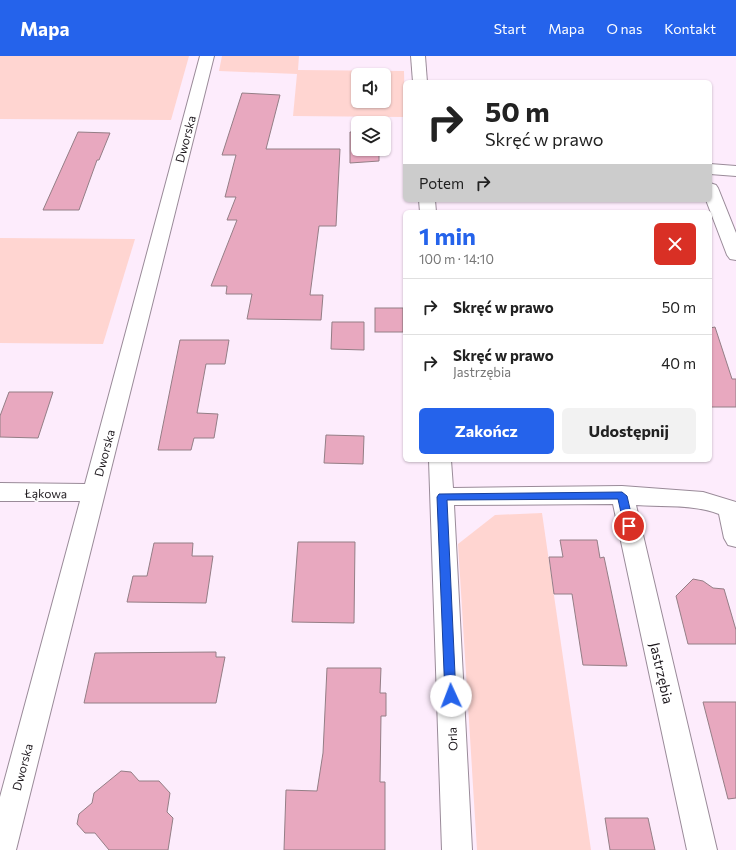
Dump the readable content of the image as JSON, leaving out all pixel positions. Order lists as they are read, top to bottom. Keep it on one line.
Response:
{"streets":{"street":["Dworska","Łąkowa","Jastrzębia","Orla"]},"crossings":[["Dworska","Łąkowa"]],"page":{"header":"Mapa","nav":["Start","Mapa","O nas","Kontakt"],"turn":["50 m","Skręć w prawo"],"then":"Potem","heading":["1 min","100 m · 14:10"],"list":[{"name":"Skręć w prawo","value":"50 m"},{"name":"Skręć w prawo","note":"Jastrzębia","value":"40 m"}],"buttons":["Zakończ","Udostępnij"]}}
